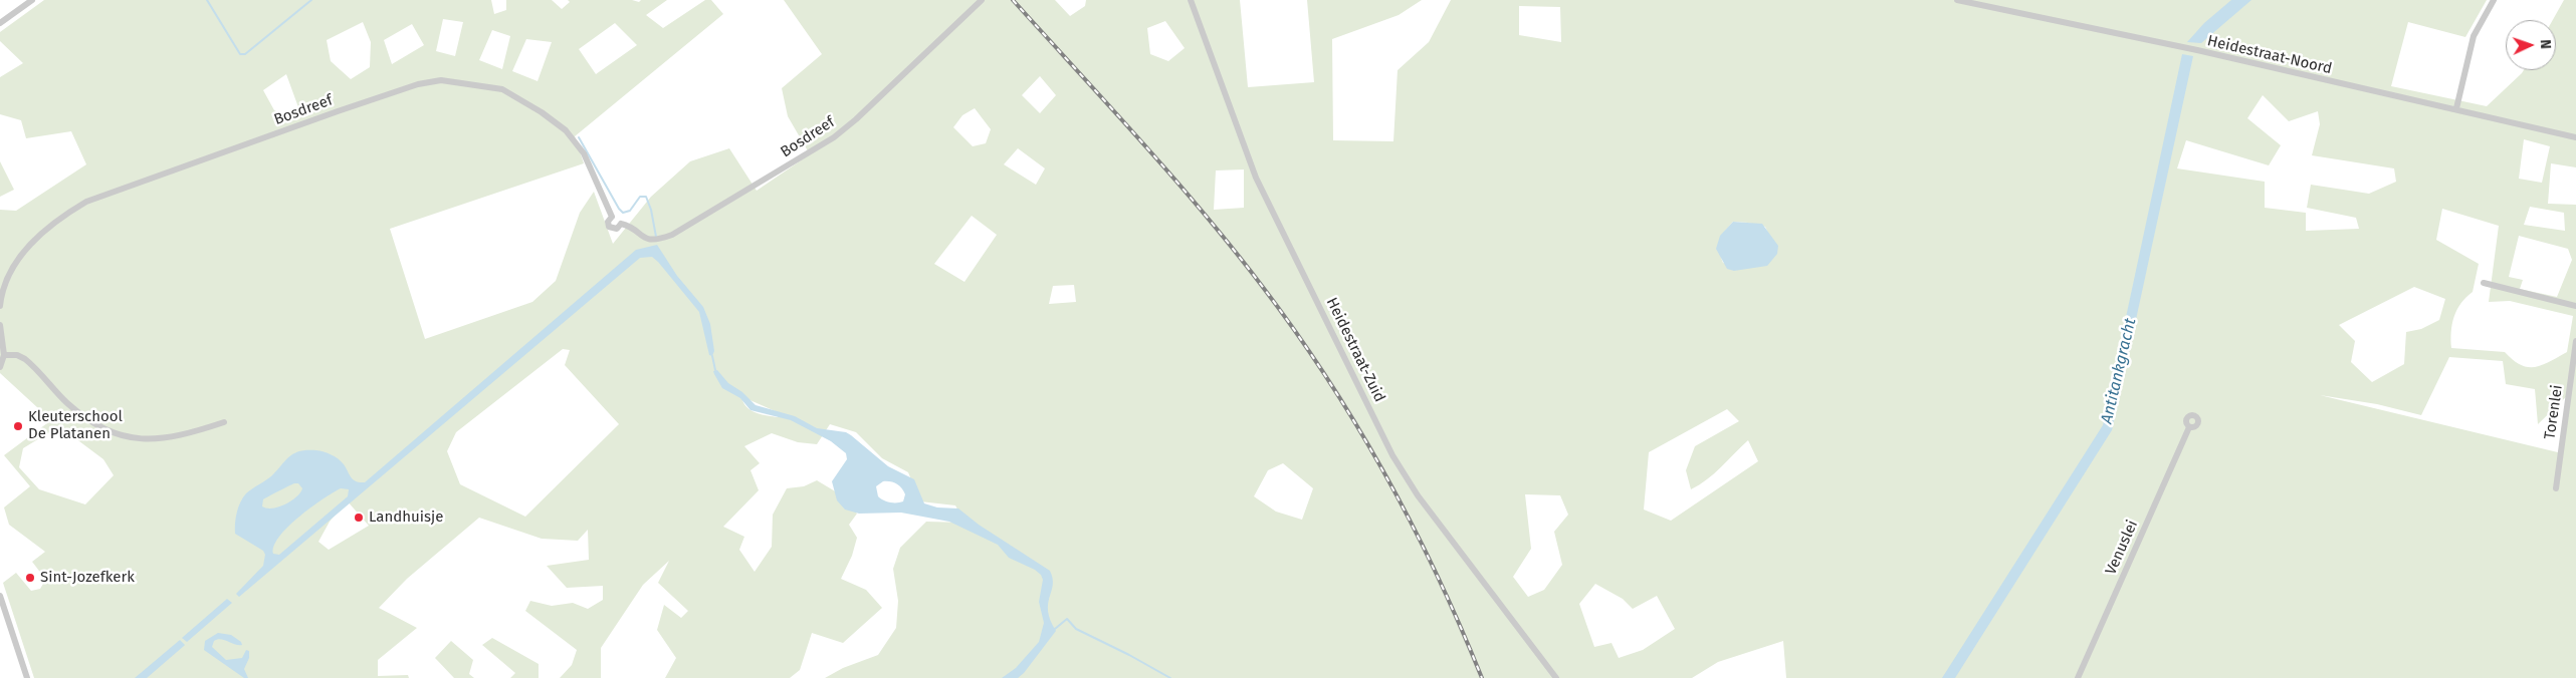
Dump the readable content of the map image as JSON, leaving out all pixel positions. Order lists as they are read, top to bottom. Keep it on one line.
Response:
{"streets":{"street":["Heidestraat-Noord","Bosdreef","Heidestraat-Zuid","Torenlei","Venuslei"]},"water":["Antitankgracht"],"places":["Kleuterschool De Platanen","Landhuisje","Sint-Jozefkerk"],"north":"right"}
